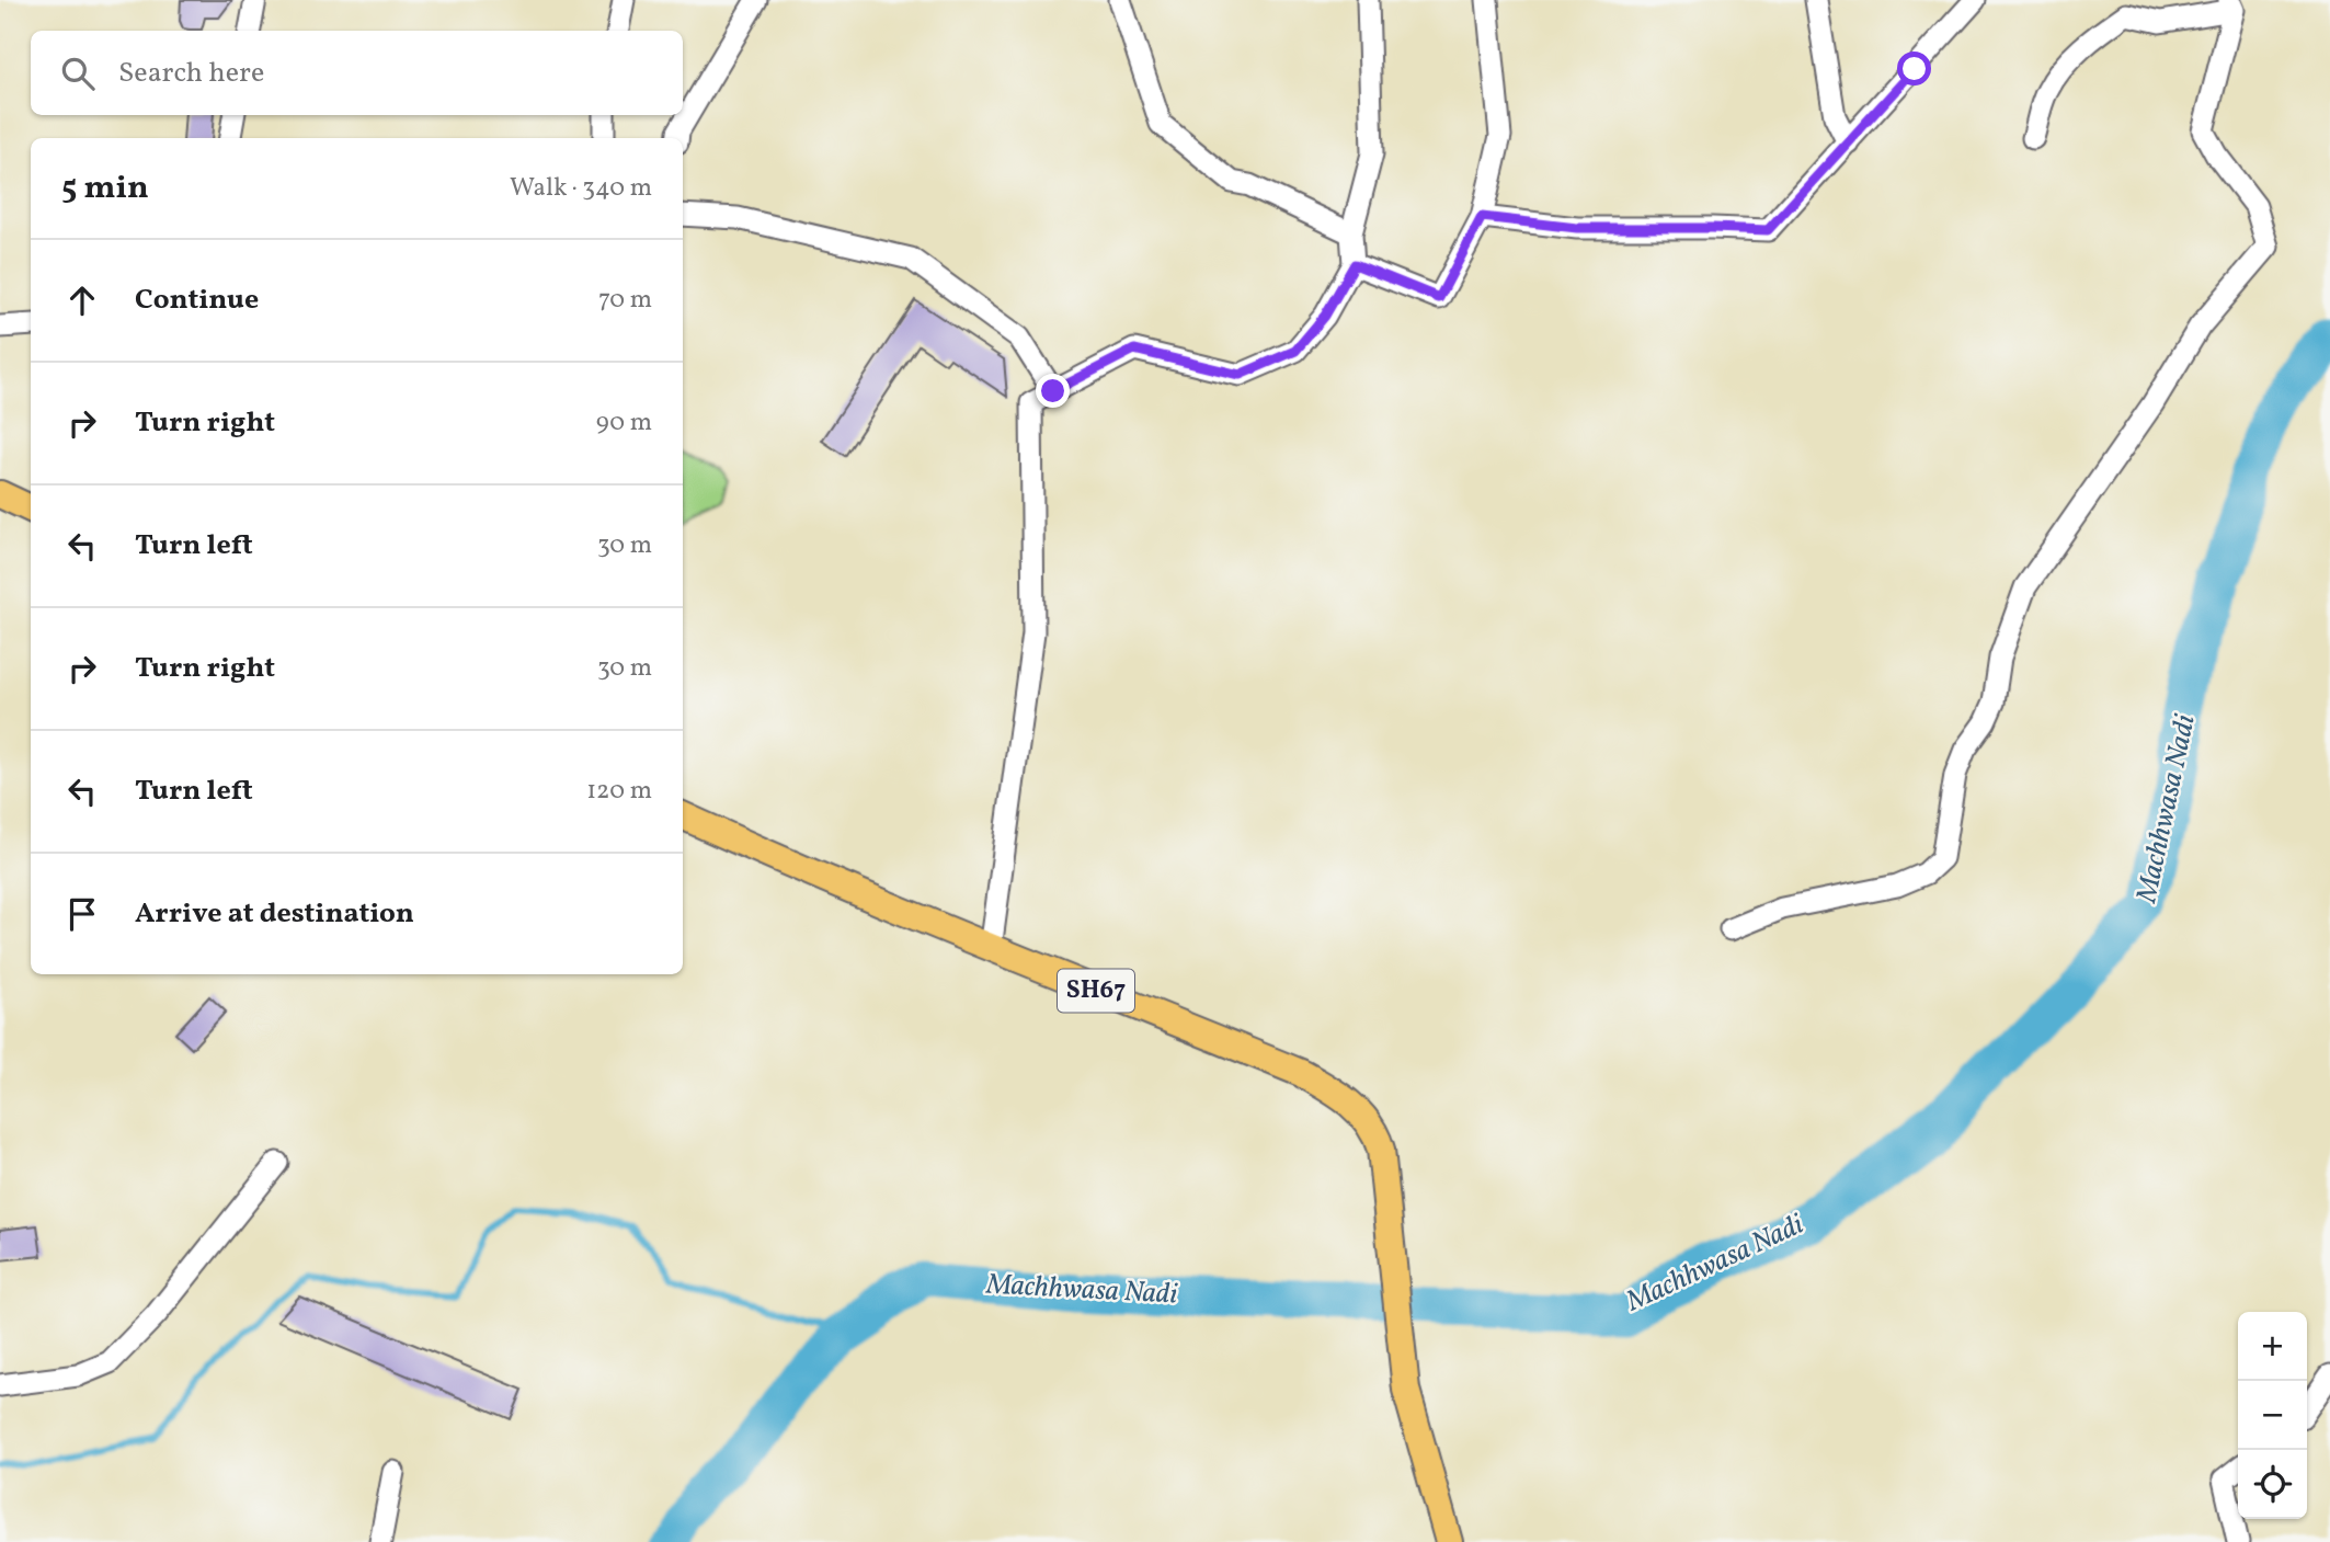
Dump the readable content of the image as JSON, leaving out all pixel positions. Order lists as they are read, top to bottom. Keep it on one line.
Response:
{"streets":{"main road":["SH67"]},"water":["Machhwasa Nadi"],"page":{"search":"Search here","heading":["5 min","Walk · 340 m"],"list":[["Continue","70 m"],["Turn right","90 m"],["Turn left","30 m"],["Turn right","30 m"],["Turn left","120 m"],"Arrive at destination"],"map_buttons":["+","−"]}}
